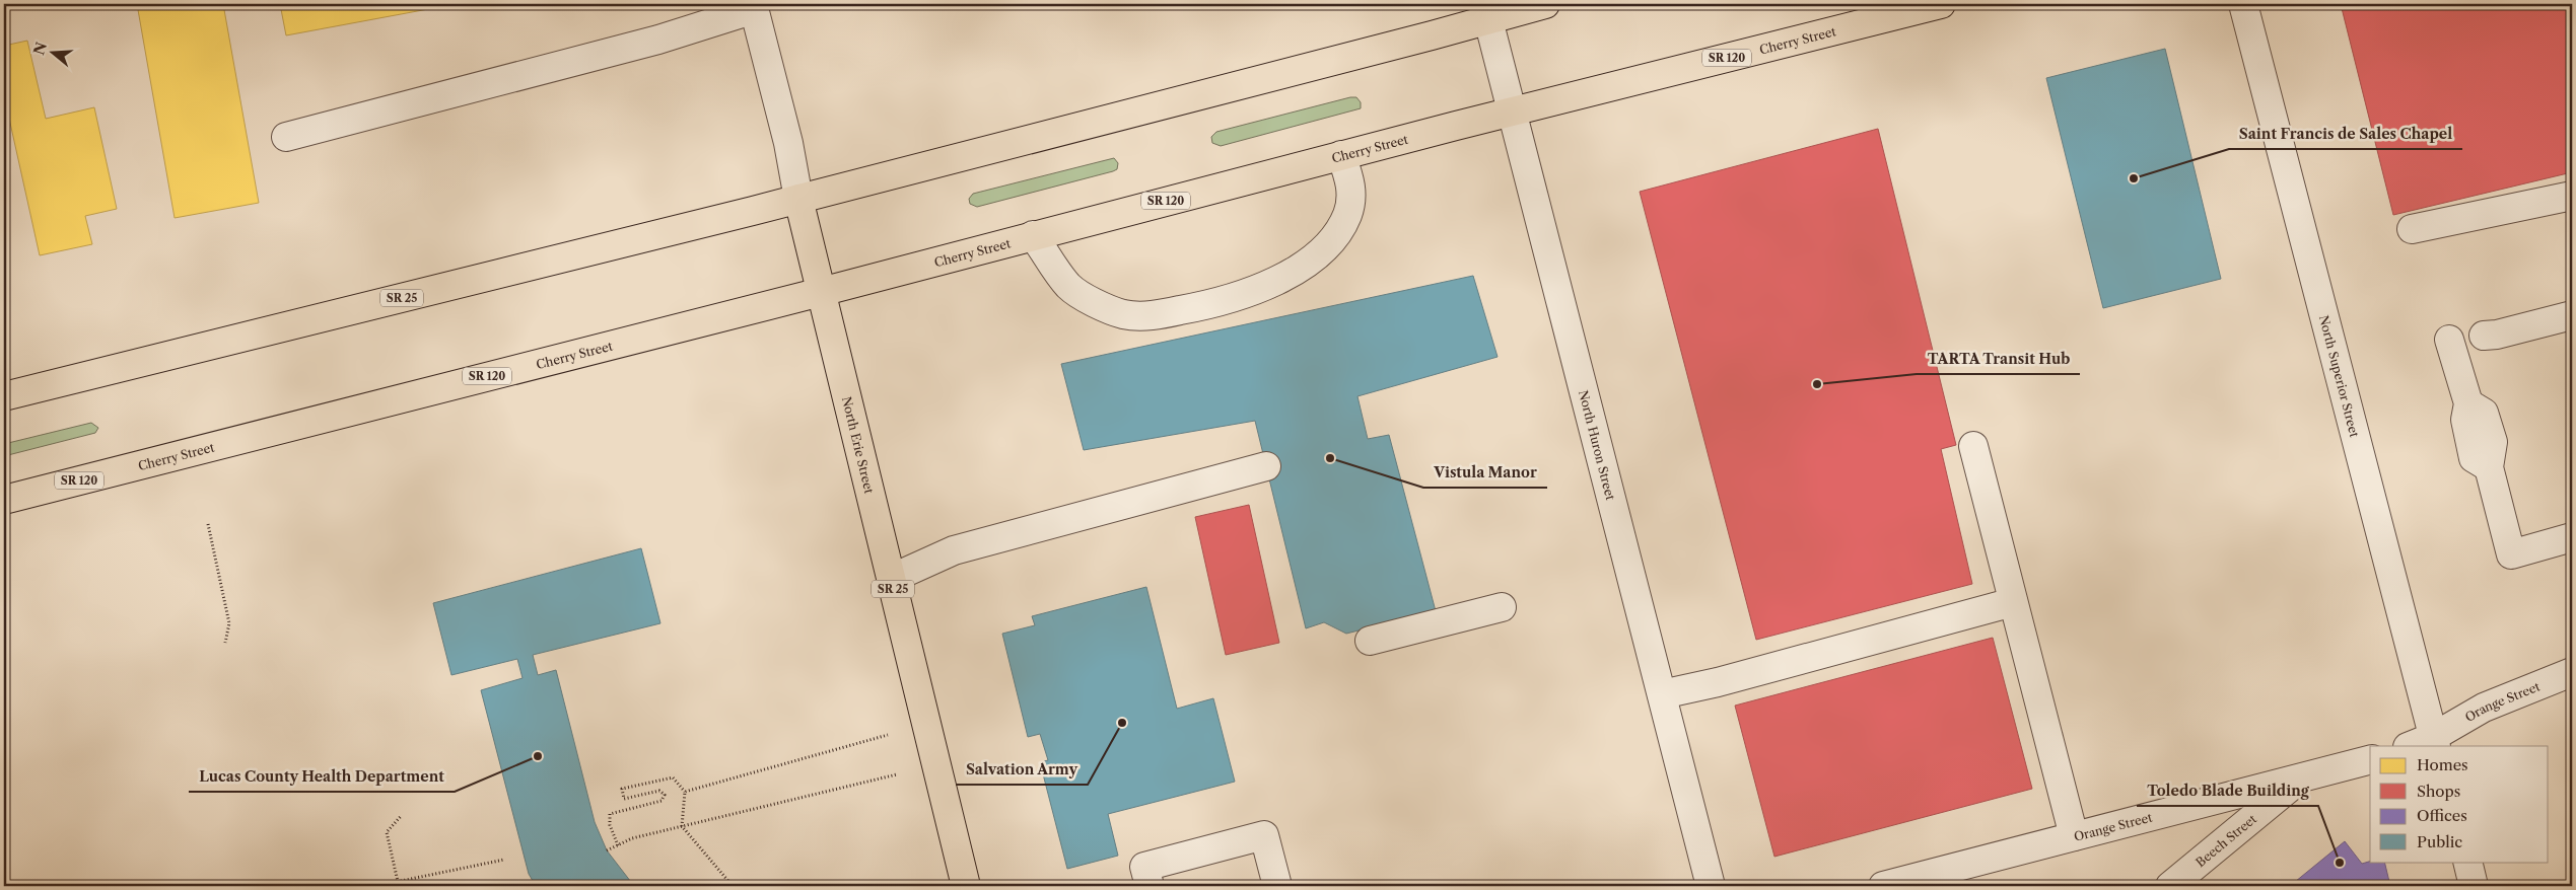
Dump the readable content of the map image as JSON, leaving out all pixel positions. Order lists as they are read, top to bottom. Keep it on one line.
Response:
{"streets":{"main road":["Cherry Street","SR 120","SR 25","North Erie Street"],"street":["North Superior Street","North Huron Street","Orange Street","Beech Street"]},"crossings":[["Cherry Street","North Erie Street"],["Cherry Street","North Huron Street"],["SR 25","North Erie Street"],["North Superior Street","Orange Street"],["Orange Street","Beech Street"]],"places":["Saint Francis de Sales Chapel","TARTA Transit Hub","Vistula Manor","Salvation Army","Lucas County Health Department","Toledo Blade Building"],"legend":["Homes","Shops","Offices","Public"],"north":"left"}
